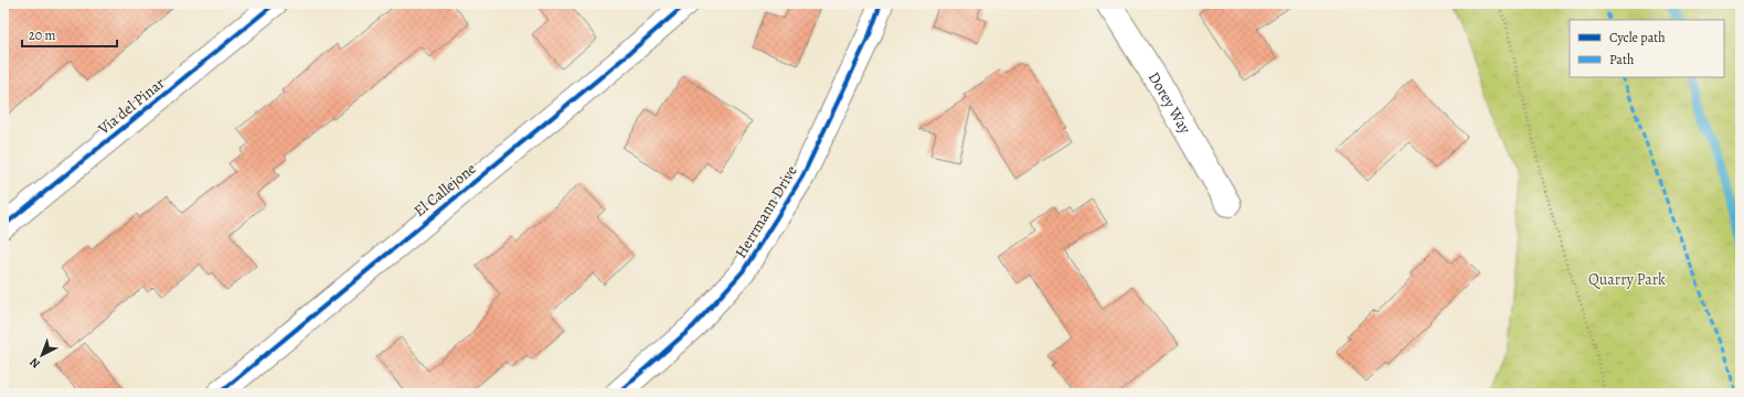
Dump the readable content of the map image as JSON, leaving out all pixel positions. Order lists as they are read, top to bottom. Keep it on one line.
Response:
{"streets":{"street":["Dorey Way","Via del Pinar","El Callejone","Herrmann Drive"]},"parks":["Quarry Park"],"legend":["Cycle path","Path"],"scale_bar":"20 m","north":"bottom left"}
